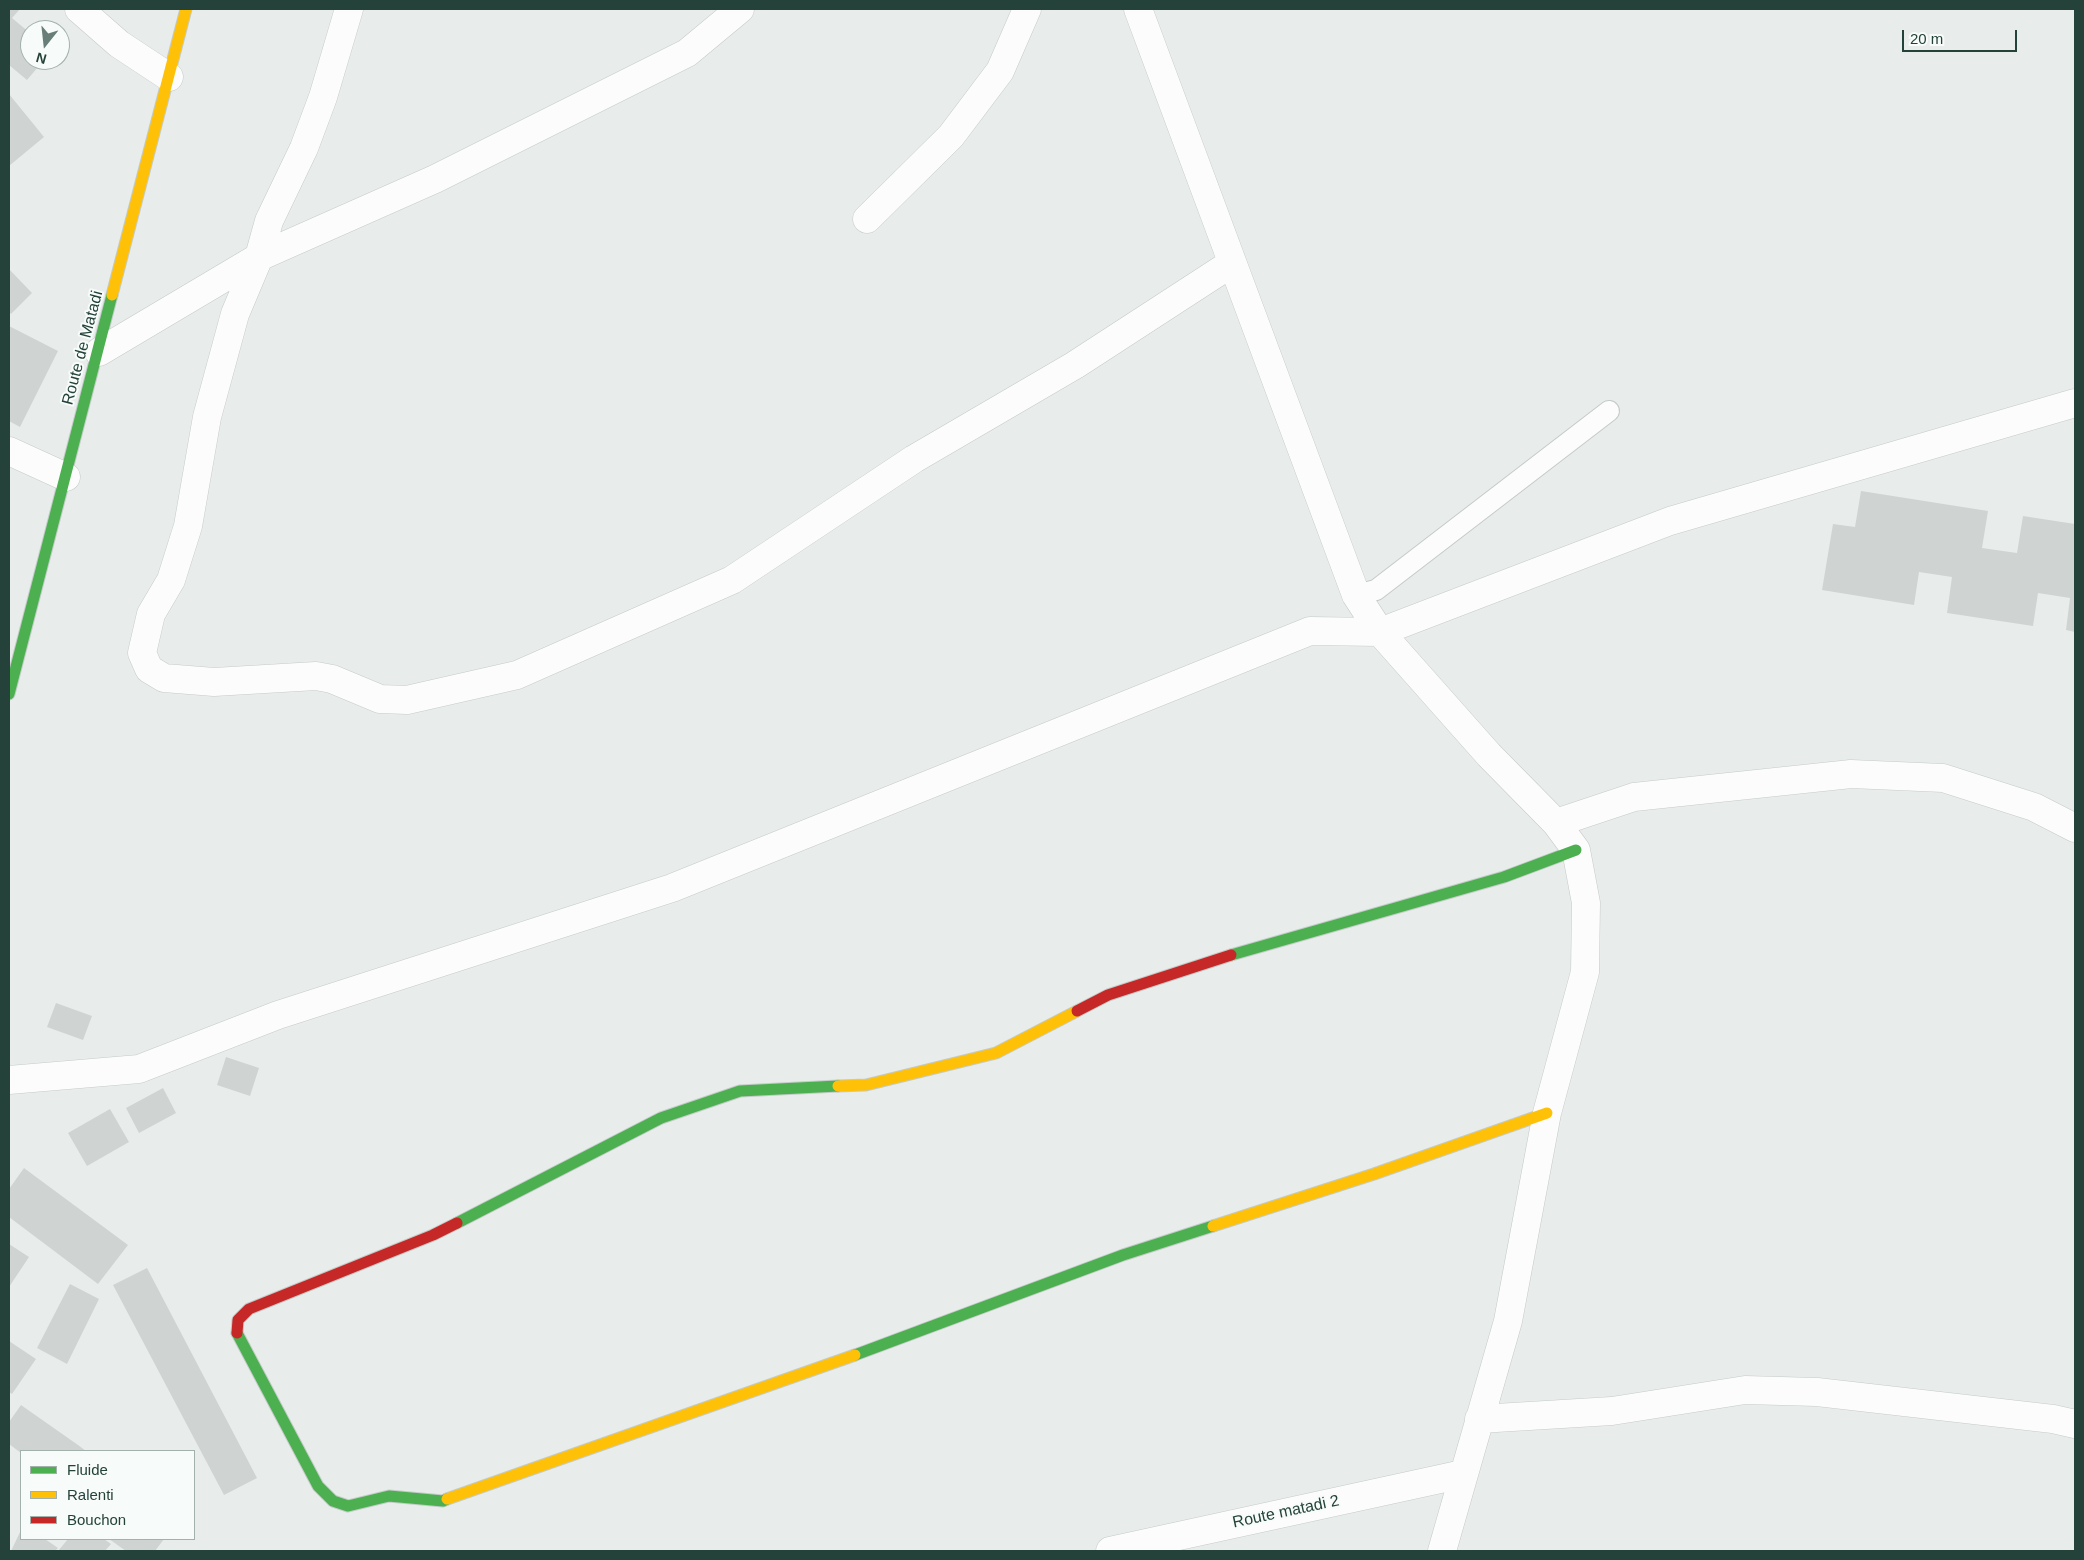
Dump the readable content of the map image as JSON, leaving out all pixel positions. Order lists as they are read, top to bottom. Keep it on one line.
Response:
{"streets":{"main road":["Route de Matadi"],"street":["Route matadi 2"]},"legend":["Fluide","Ralenti","Bouchon"],"scale_bar":"20 m","north":"bottom"}
